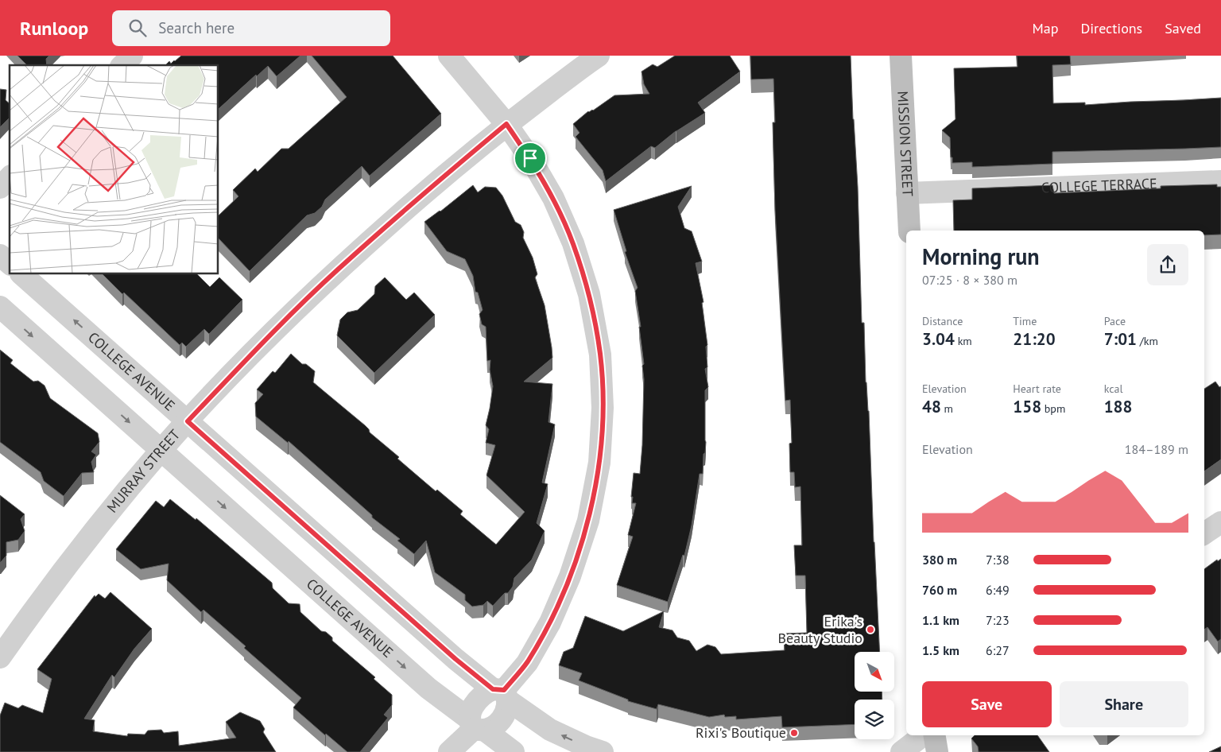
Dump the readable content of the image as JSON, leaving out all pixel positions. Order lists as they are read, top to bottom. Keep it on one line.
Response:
{"streets":{"main road":["MISSION STREET"],"street":["COLLEGE TERRACE","COLLEGE AVENUE","MURRAY STREET"]},"crossings":[["MISSION STREET","COLLEGE TERRACE"],["COLLEGE AVENUE","MURRAY STREET"]],"places":["Erika's Beauty Studio","Rixi's Boutique"],"north":"bottom right","page":{"header":"Runloop","search":"Search here","nav":["Map","Directions","Saved"],"heading":["Morning run","07:25 · 8 × 380 m"],"stats":[["Distance","3.04 km"],["Time","21:20"],["Pace","7:01 /km"],["Elevation","48 m"],["Heart rate","158 bpm"],["kcal","188"]],"chart":["Elevation","184–189 m"],"list":[{"name":"380 m","note":"7:38"},{"name":"760 m","note":"6:49"},{"name":"1.1 km","note":"7:23"},{"name":"1.5 km","note":"6:27"}],"buttons":["Save","Share"]}}
